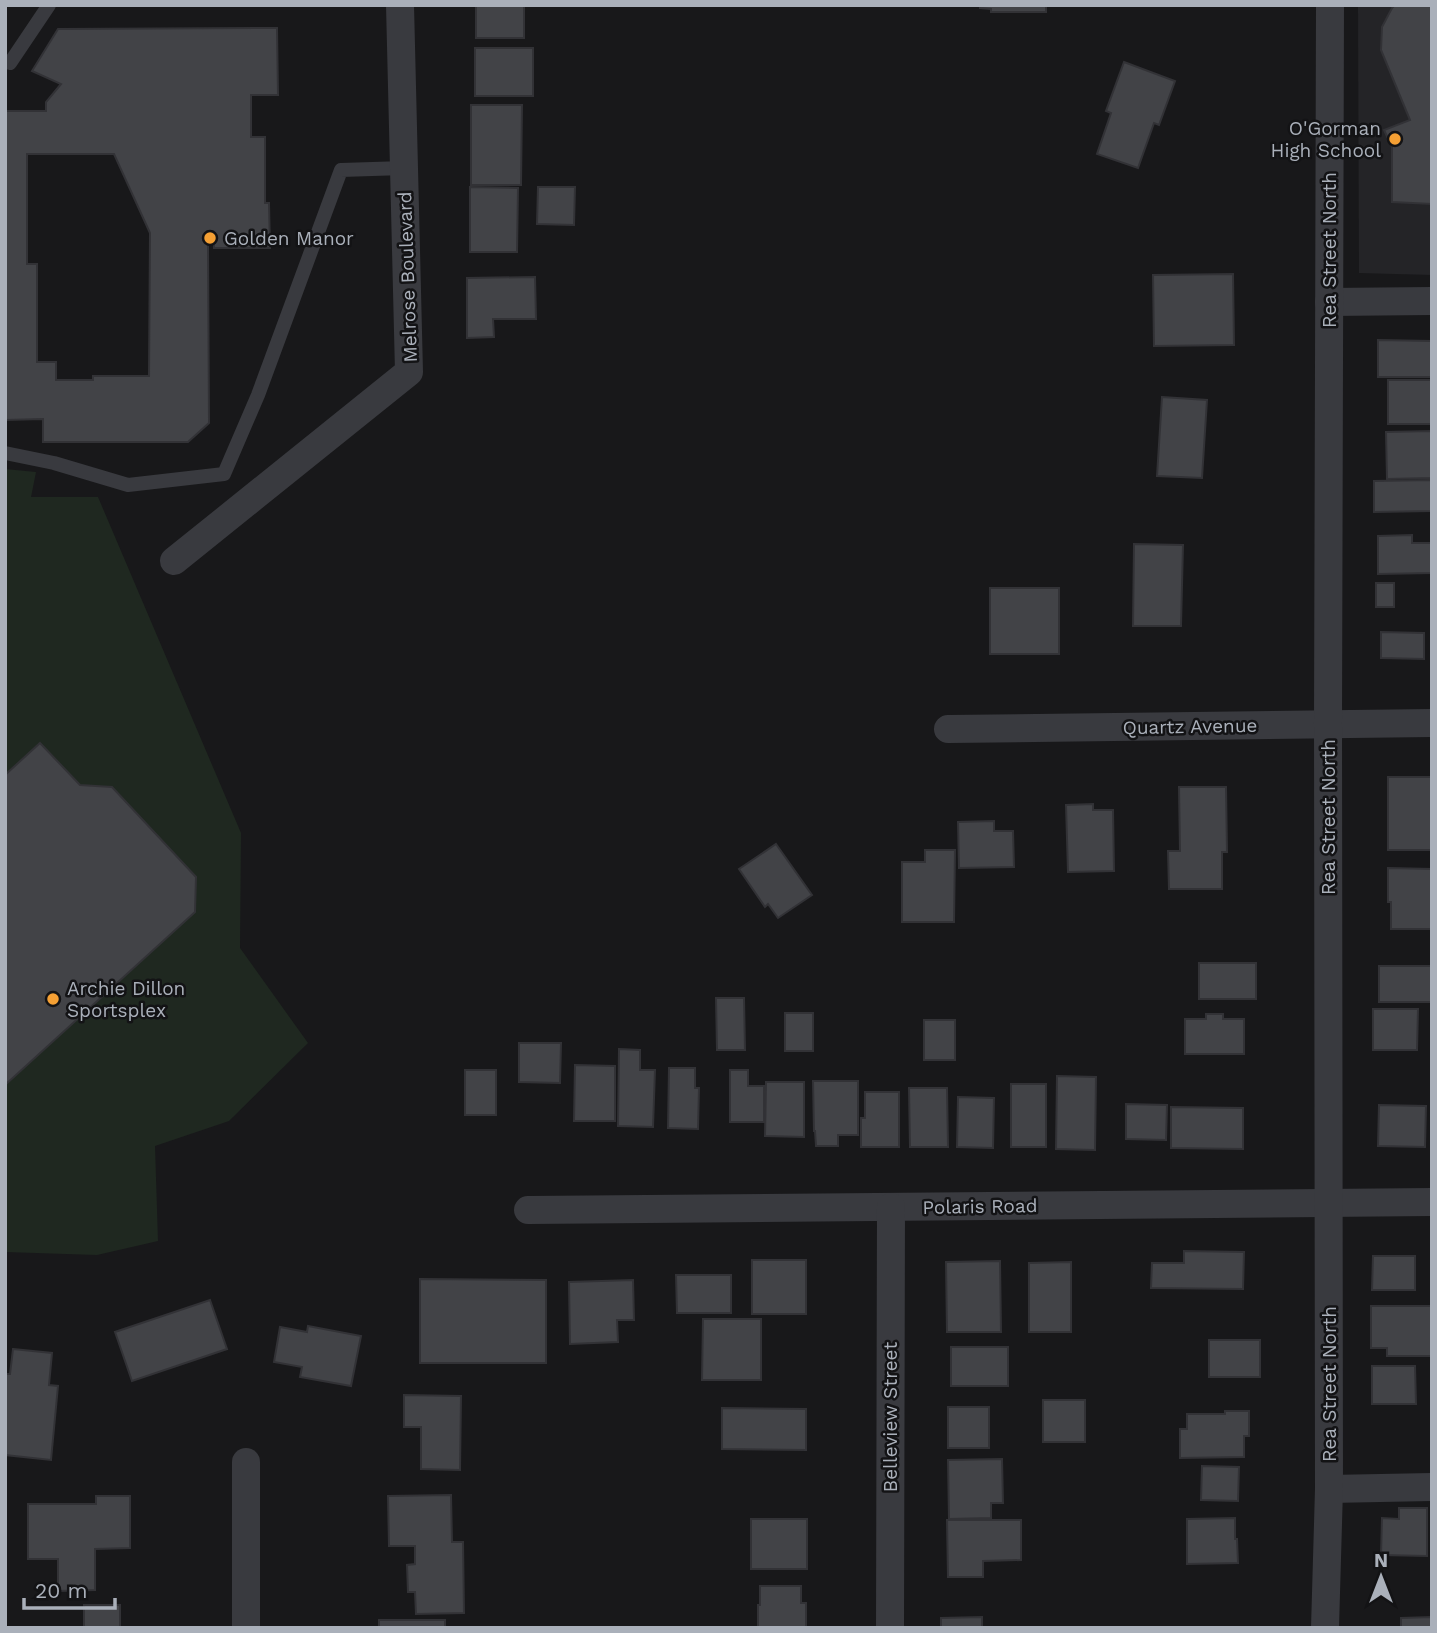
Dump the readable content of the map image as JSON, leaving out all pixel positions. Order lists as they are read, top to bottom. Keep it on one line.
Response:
{"streets":{"street":["Rea Street North","Melrose Boulevard","Quartz Avenue","Polaris Road","Belleview Street"]},"crossings":[["Rea Street North","Quartz Avenue"],["Rea Street North","Polaris Road"],["Polaris Road","Belleview Street"]],"places":["O'Gorman High School","Golden Manor","Archie Dillon Sportsplex"],"scale_bar":"20 m","north":"top"}
